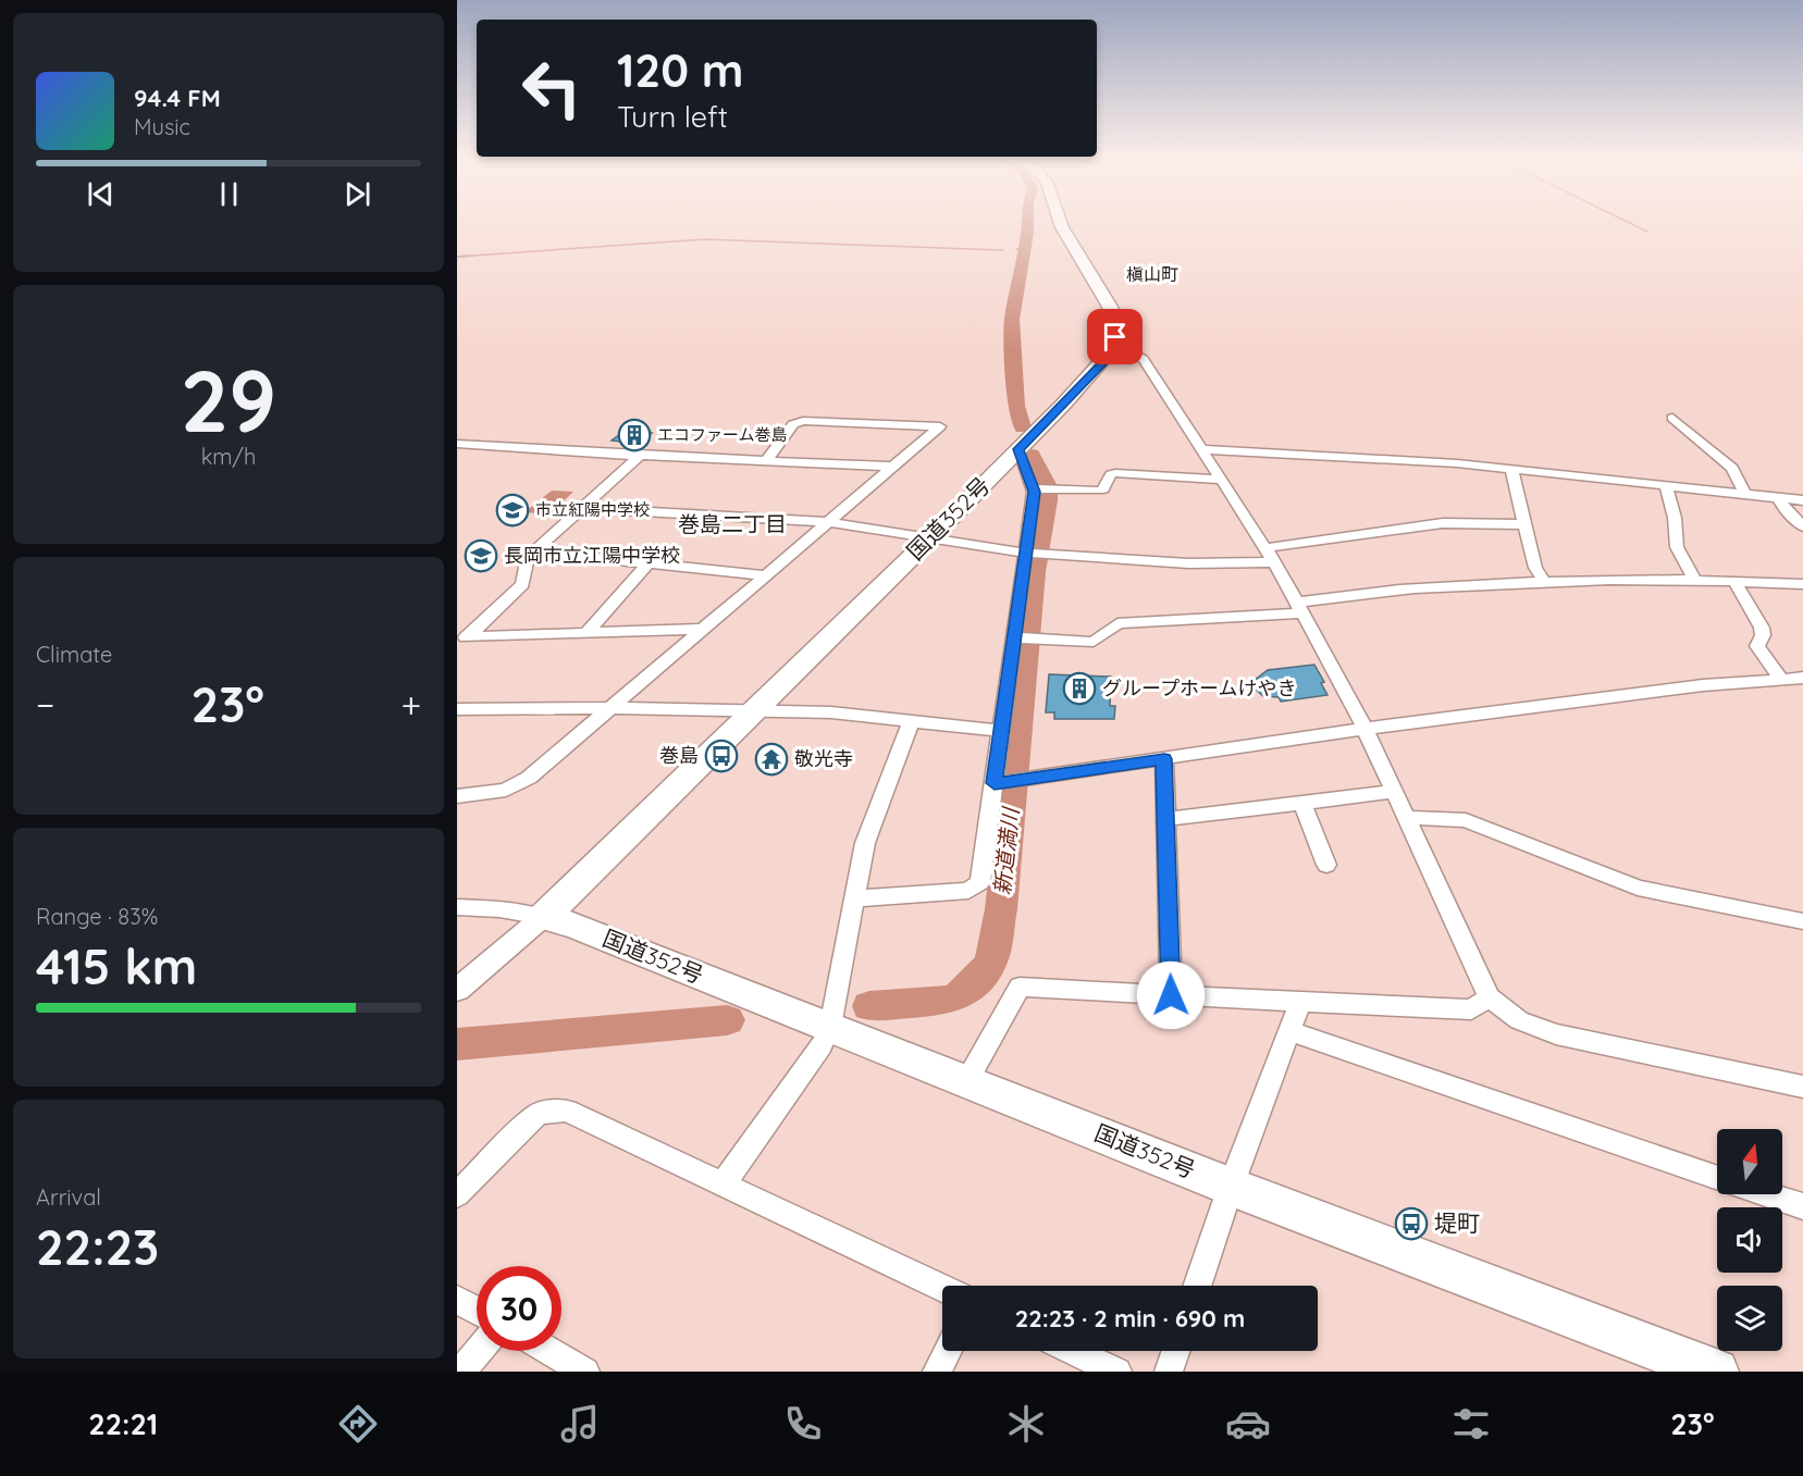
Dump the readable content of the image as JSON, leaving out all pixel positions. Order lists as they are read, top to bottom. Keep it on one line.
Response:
{"streets":{"highway":["国道352号"]},"districts":["槇山町","巻島二丁目"],"water":["新道満川"],"places":{"building":["エコファーム巻島","グループホームけやき"],"school or university":["市立紅陽中学校","長岡市立江陽中学校"],"bus stop":["巻島","堤町"],"temple":["敬光寺"]},"north":"top","page":{"turn":["120 m","Turn left"],"song":["94.4 FM","Music"],"tile":[["29","km/h"],"Climate",["Range · 83%","415 km"],["Arrival","22:23"]],"heat":["−","23°","+"],"limit":"30","trip":"22:23 · 2 min · 690 m","tabs":["22:21","23°"]}}
